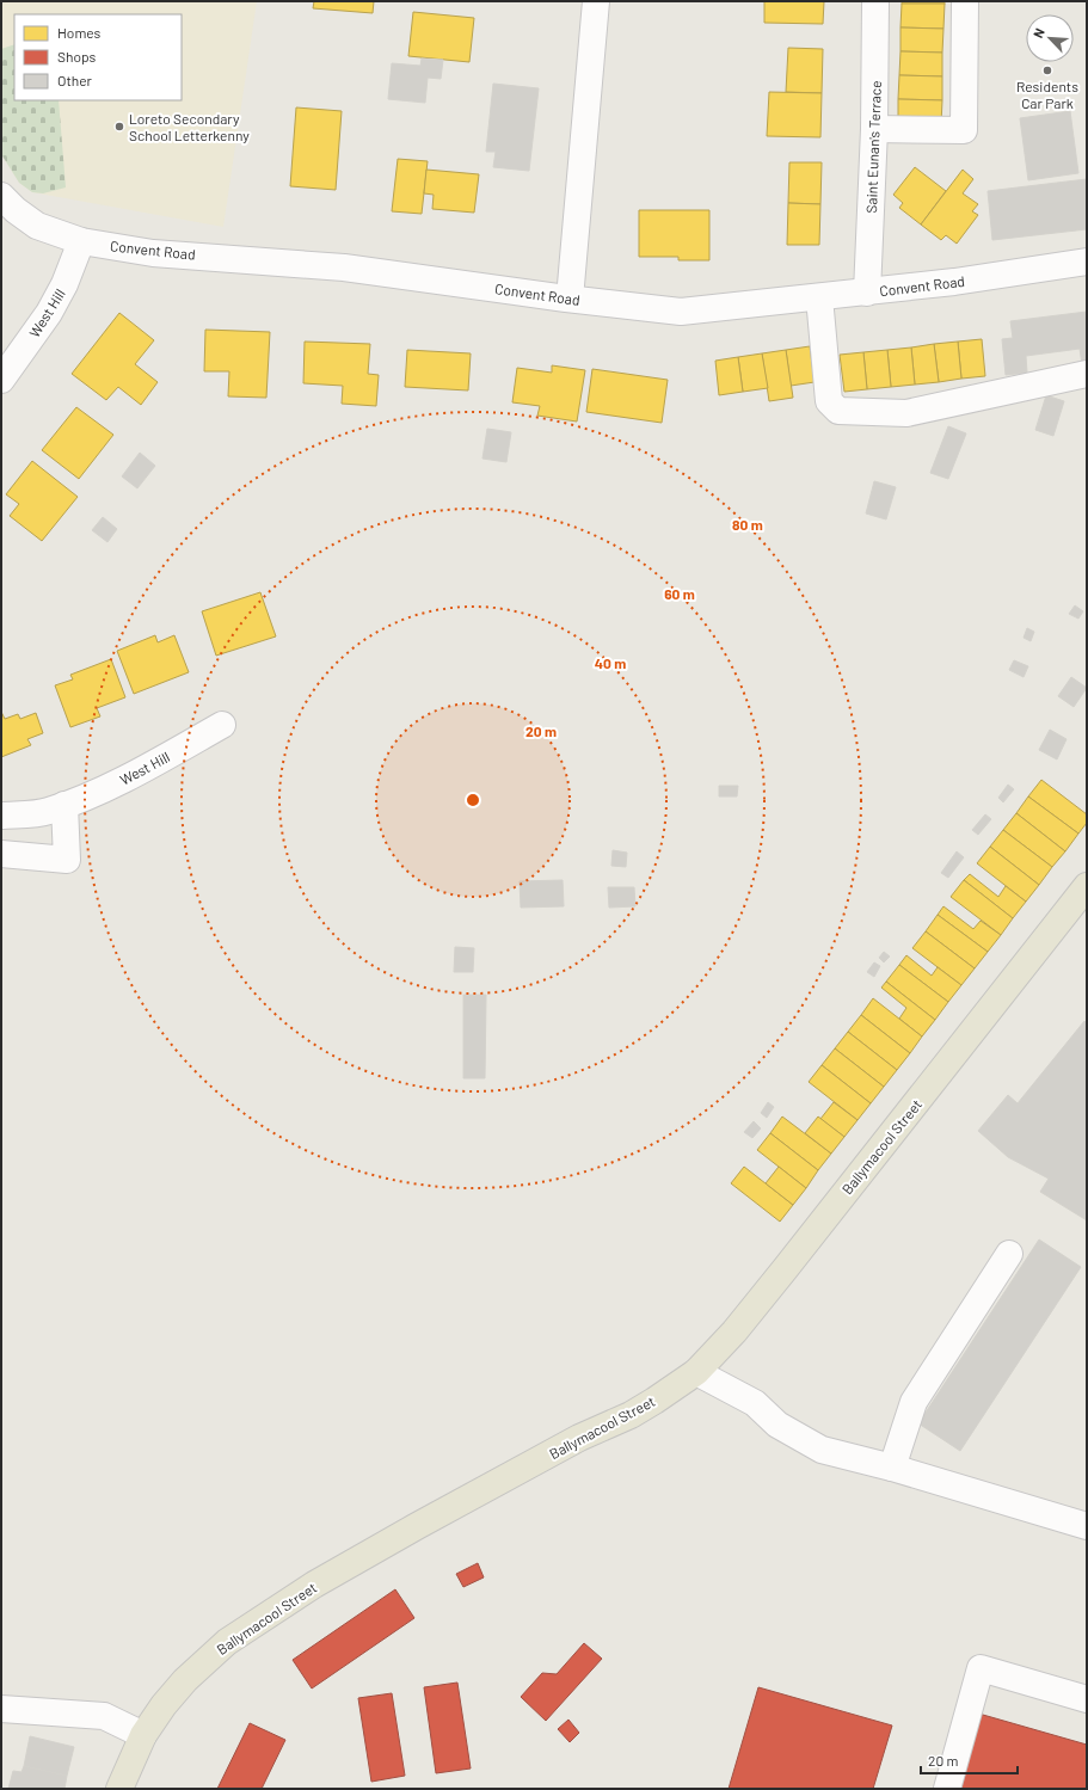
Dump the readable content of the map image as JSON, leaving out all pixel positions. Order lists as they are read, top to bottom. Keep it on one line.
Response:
{"streets":{"main road":["Ballymacool Street"],"street":["Saint Eunan's Terrace","Convent Road","West Hill"]},"crossings":[["Saint Eunan's Terrace","Convent Road"],["Convent Road","West Hill"]],"places":["Residents Car Park","Loreto Secondary School Letterkenny"],"legend":["Homes","Shops","Other"],"scale_bar":"20 m","north":"top left","rings":["80 m","60 m","40 m","20 m"]}
